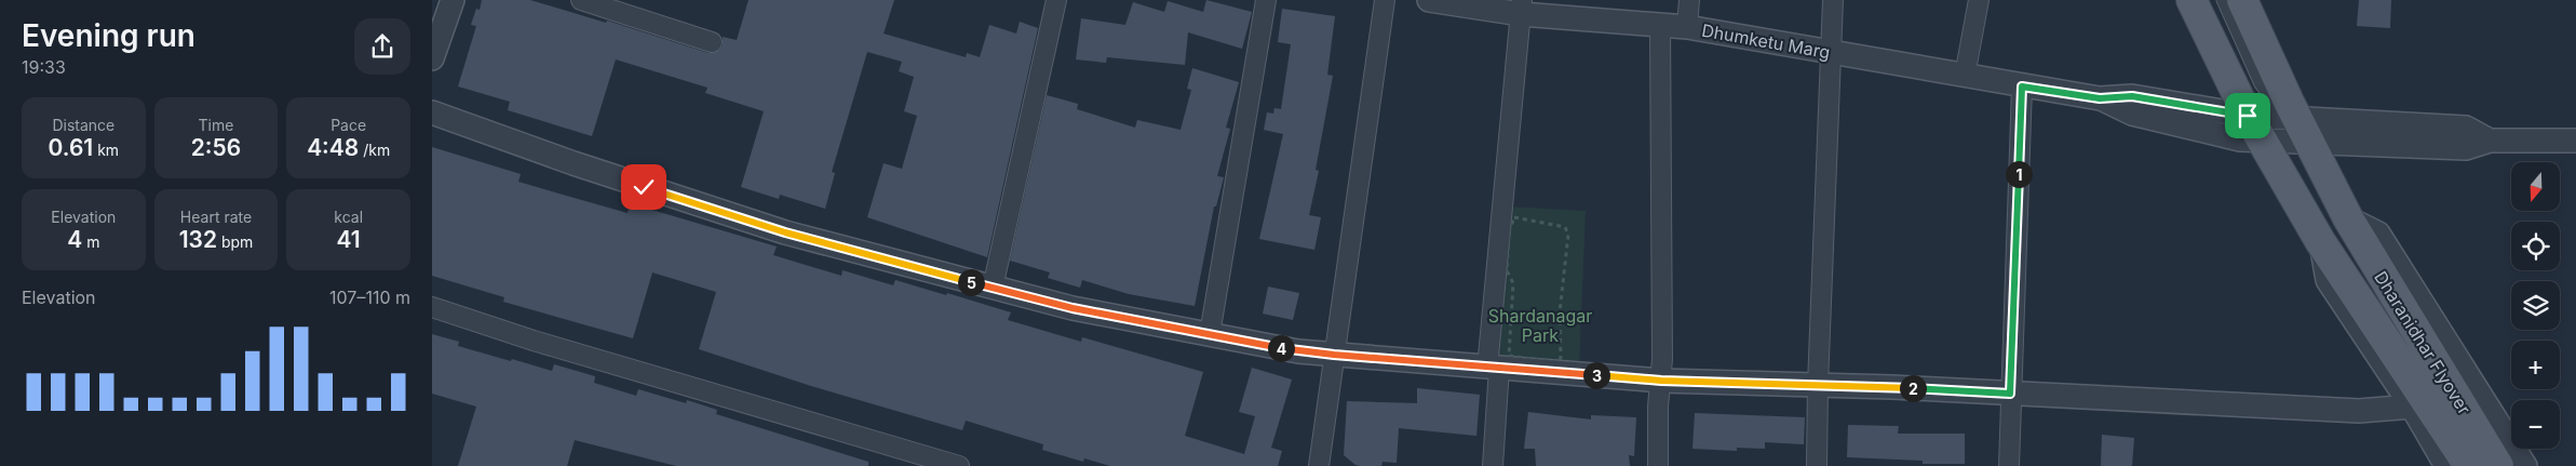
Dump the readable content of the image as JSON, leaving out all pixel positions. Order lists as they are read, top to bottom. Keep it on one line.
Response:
{"streets":{"main road":["Dharanidhar Flyover"],"street":["Dhumketu Marg"]},"crossings":[["Dhumketu Marg","Dharanidhar Flyover"]],"parks":["Shardanagar Park"],"north":"bottom","page":{"heading":["Evening run","19:33"],"stats":[["Distance","0.61 km"],["Time","2:56"],["Pace","4:48 /km"],["Elevation","4 m"],["Heart rate","132 bpm"],["kcal","41"]],"pins":["1","5","4","3","2"],"map_buttons":["+","−"],"chart":["Elevation","107–110 m"]}}
